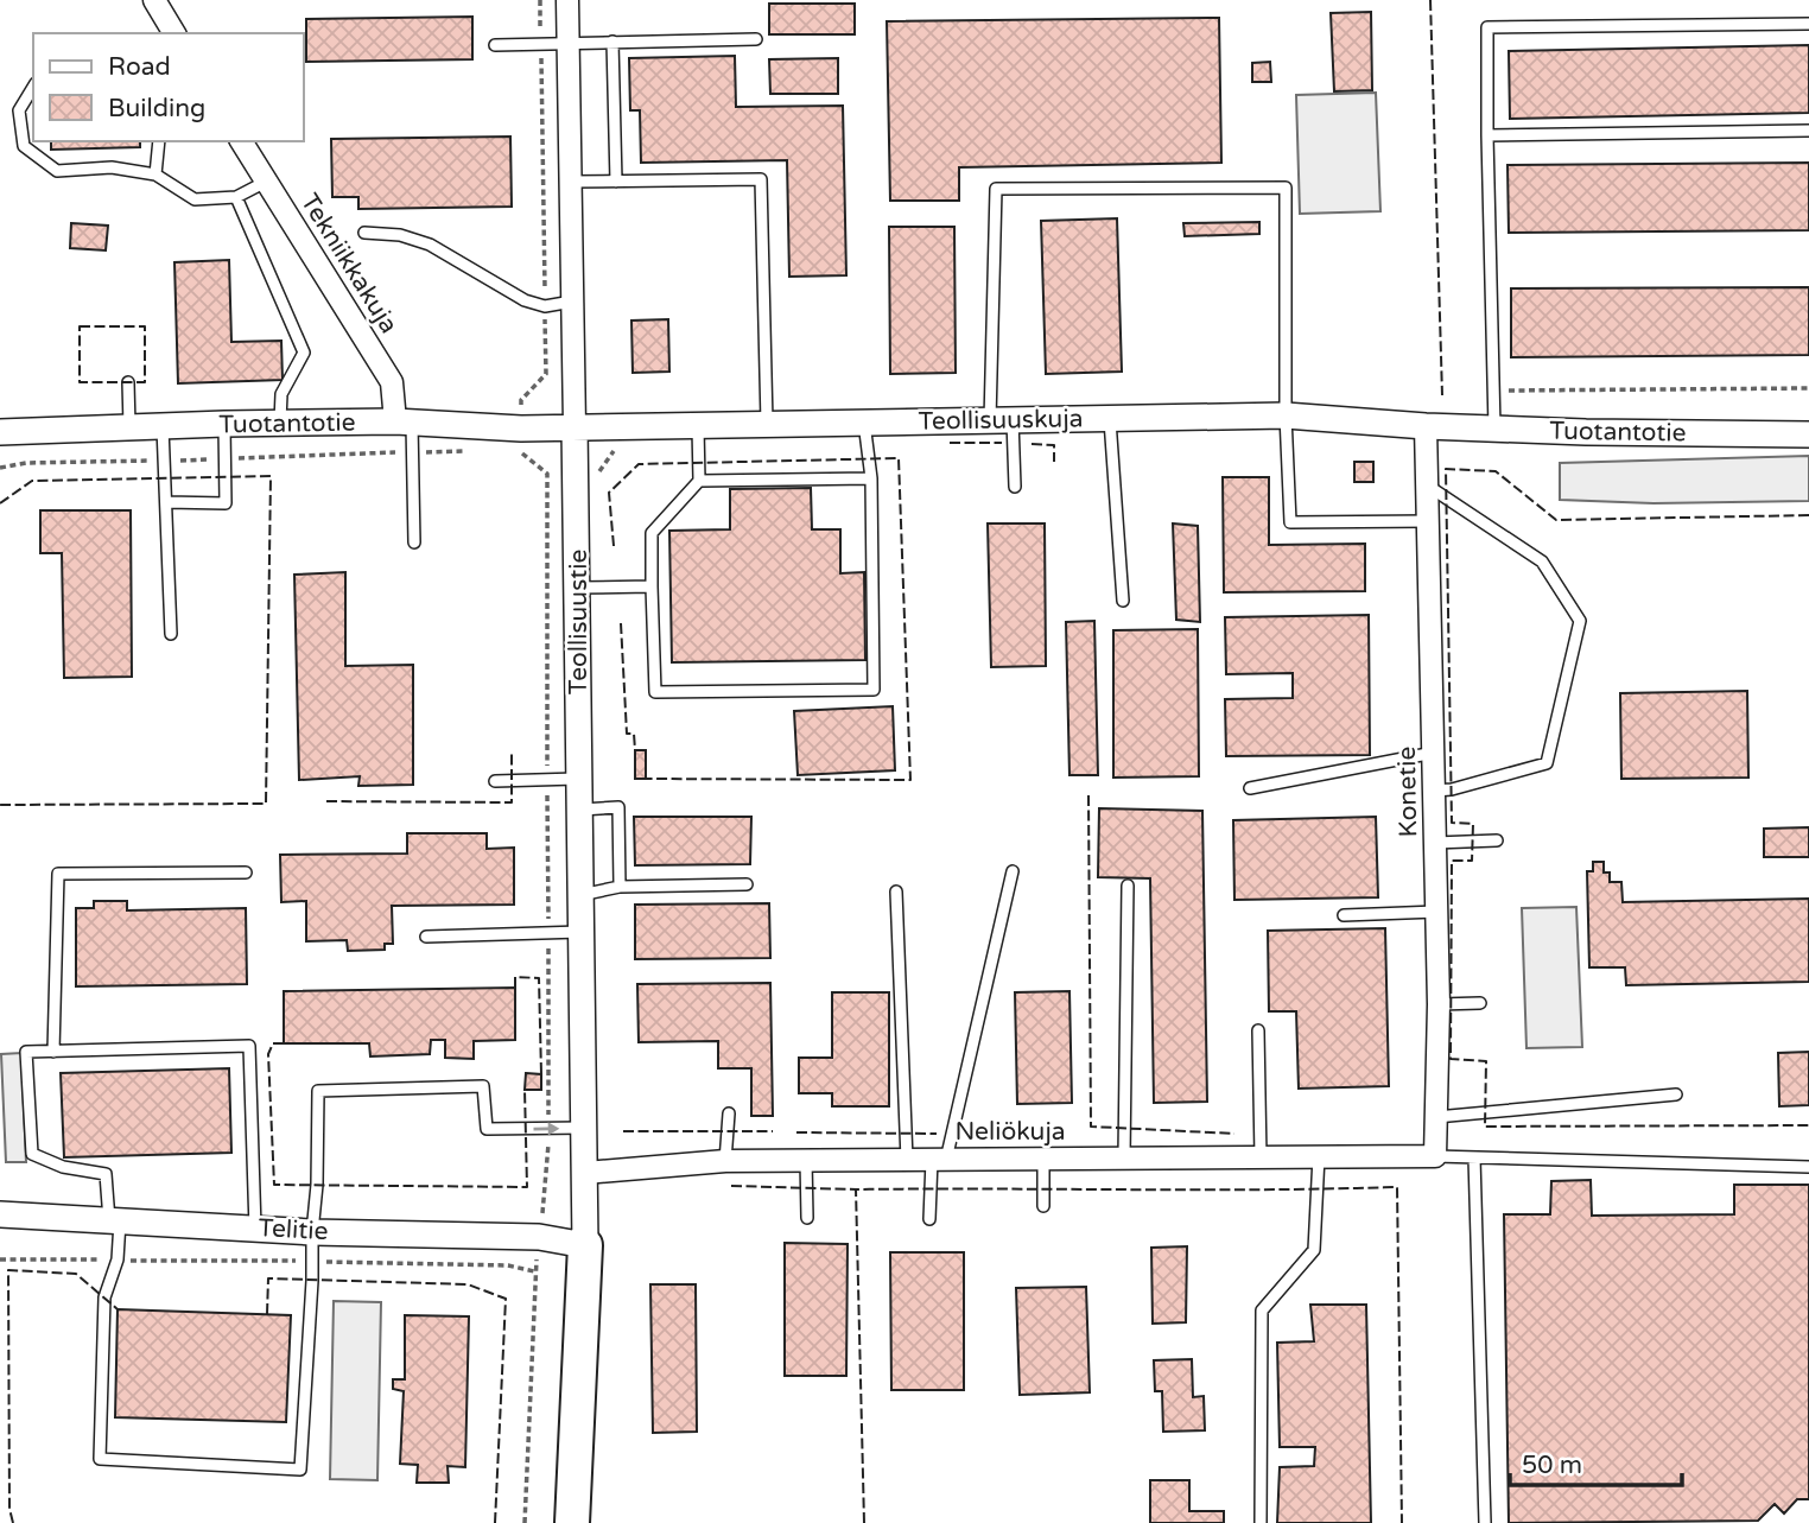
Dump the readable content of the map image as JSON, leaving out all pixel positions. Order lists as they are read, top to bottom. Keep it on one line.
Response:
{"streets":{"street":["Tekniikkakuja","Teollisuuskuja","Tuotantotie","Teollisuustie","Konetie","Neliökuja","Telitie"]},"crossings":[["Tekniikkakuja","Tuotantotie"],["Teollisuuskuja","Tuotantotie"],["Teollisuuskuja","Teollisuustie"],["Teollisuuskuja","Konetie"],["Tuotantotie","Teollisuustie"],["Tuotantotie","Konetie"],["Teollisuustie","Neliökuja"],["Teollisuustie","Telitie"],["Konetie","Neliökuja"]],"legend":["Road","Building"],"scale_bar":"50 m"}
